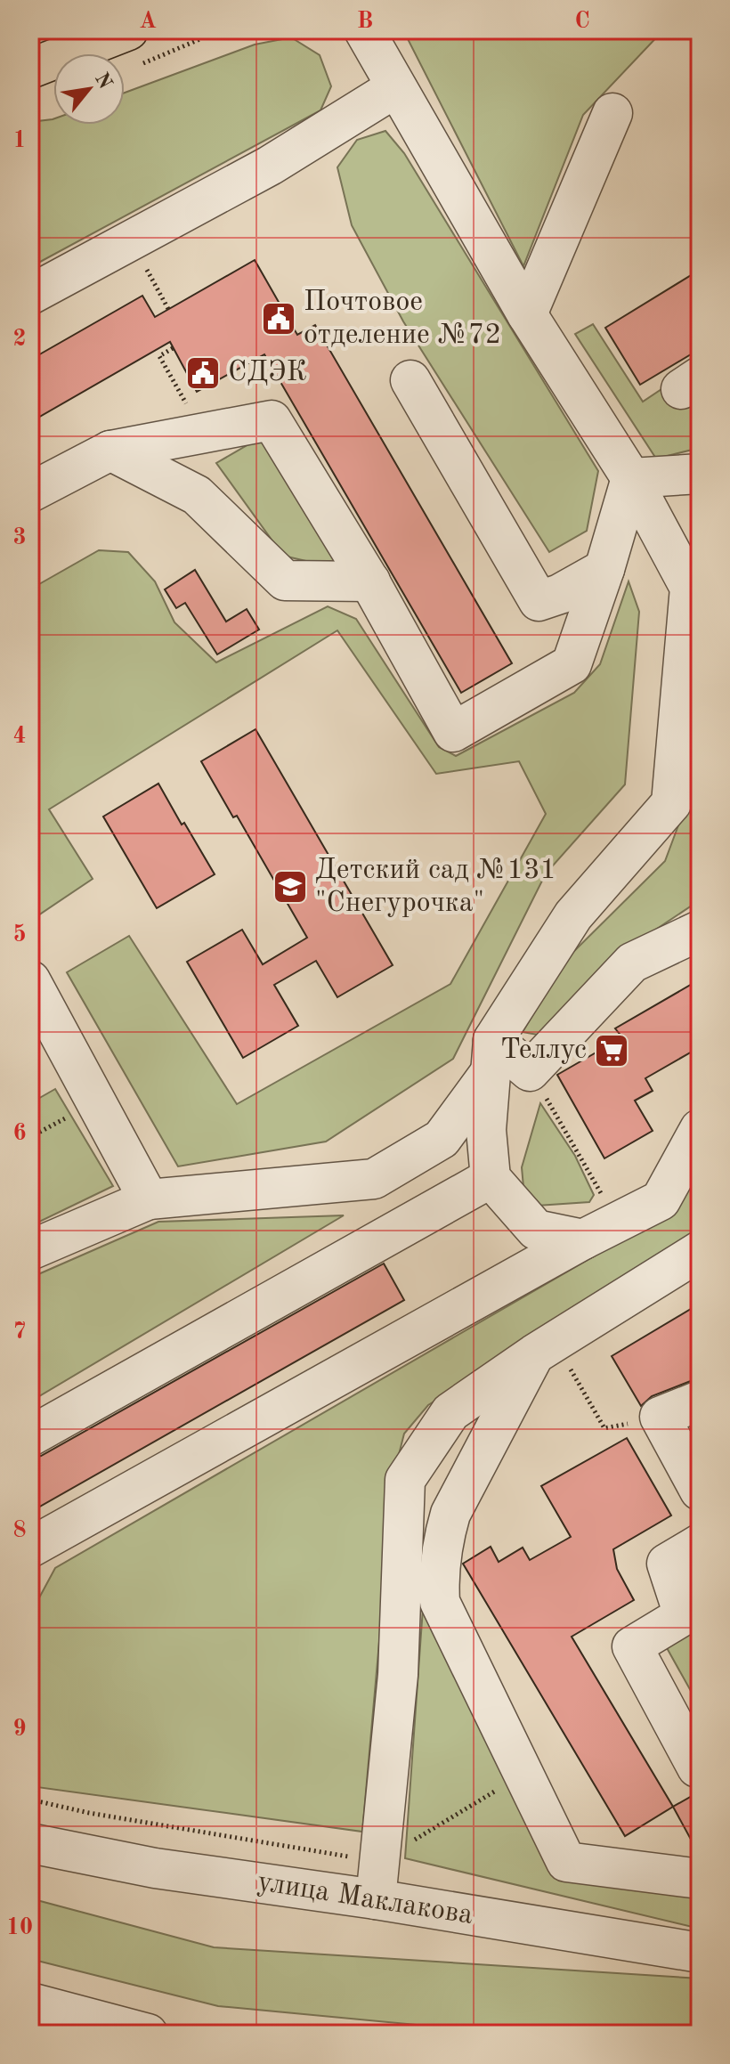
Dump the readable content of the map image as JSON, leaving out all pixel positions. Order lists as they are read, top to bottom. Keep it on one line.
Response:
{"streets":{"street":["улица Маклакова"]},"places":{"public building":["Почтовое отделение №72","СДЭК"],"school or university":["Детский сад №131 \"Снегурочка\""],"supermarket":["Теллус"]},"north":"top right","grid":{"columns":["A","B","C"],"rows":["1","2","3","4","5","6","7","8","9","10"]}}
